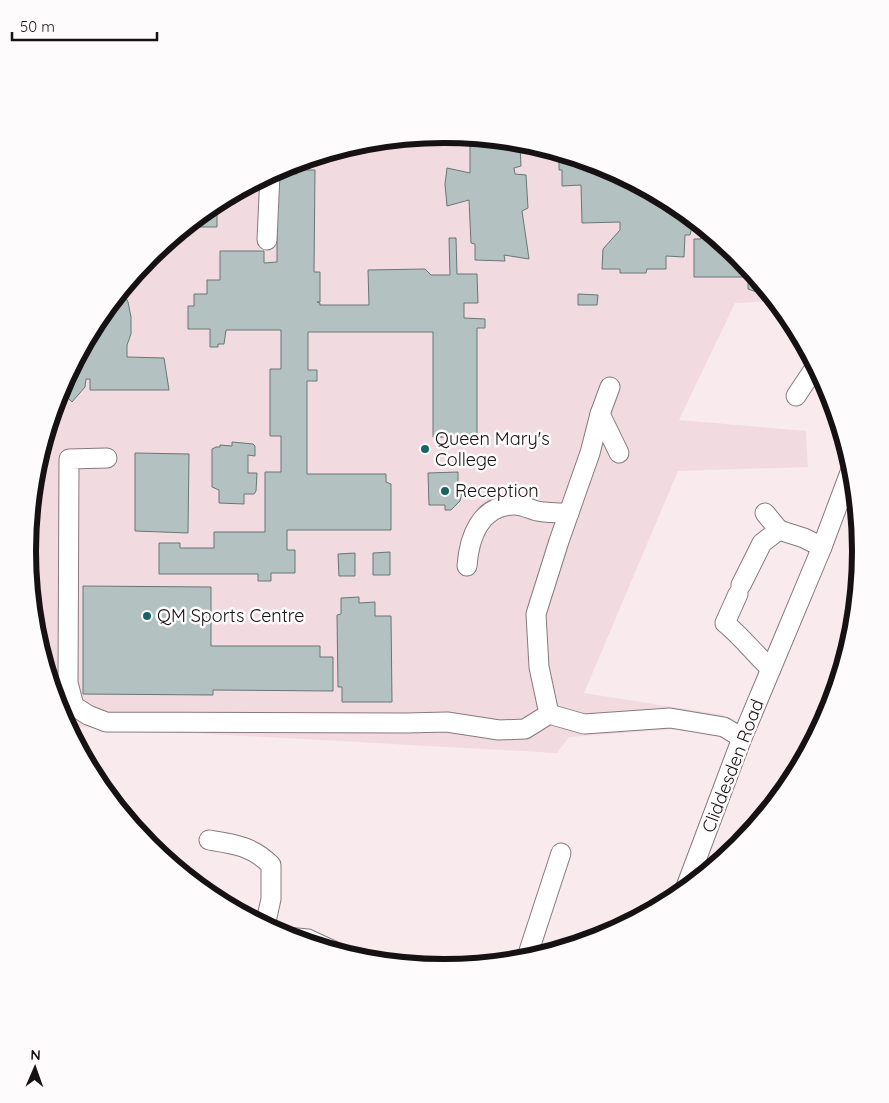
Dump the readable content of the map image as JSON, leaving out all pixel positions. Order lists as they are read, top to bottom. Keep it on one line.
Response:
{"streets":{"street":["Cliddesden Road"]},"places":["Queen Mary's College","Reception","QM Sports Centre"],"scale_bar":"50 m","north":"top"}
